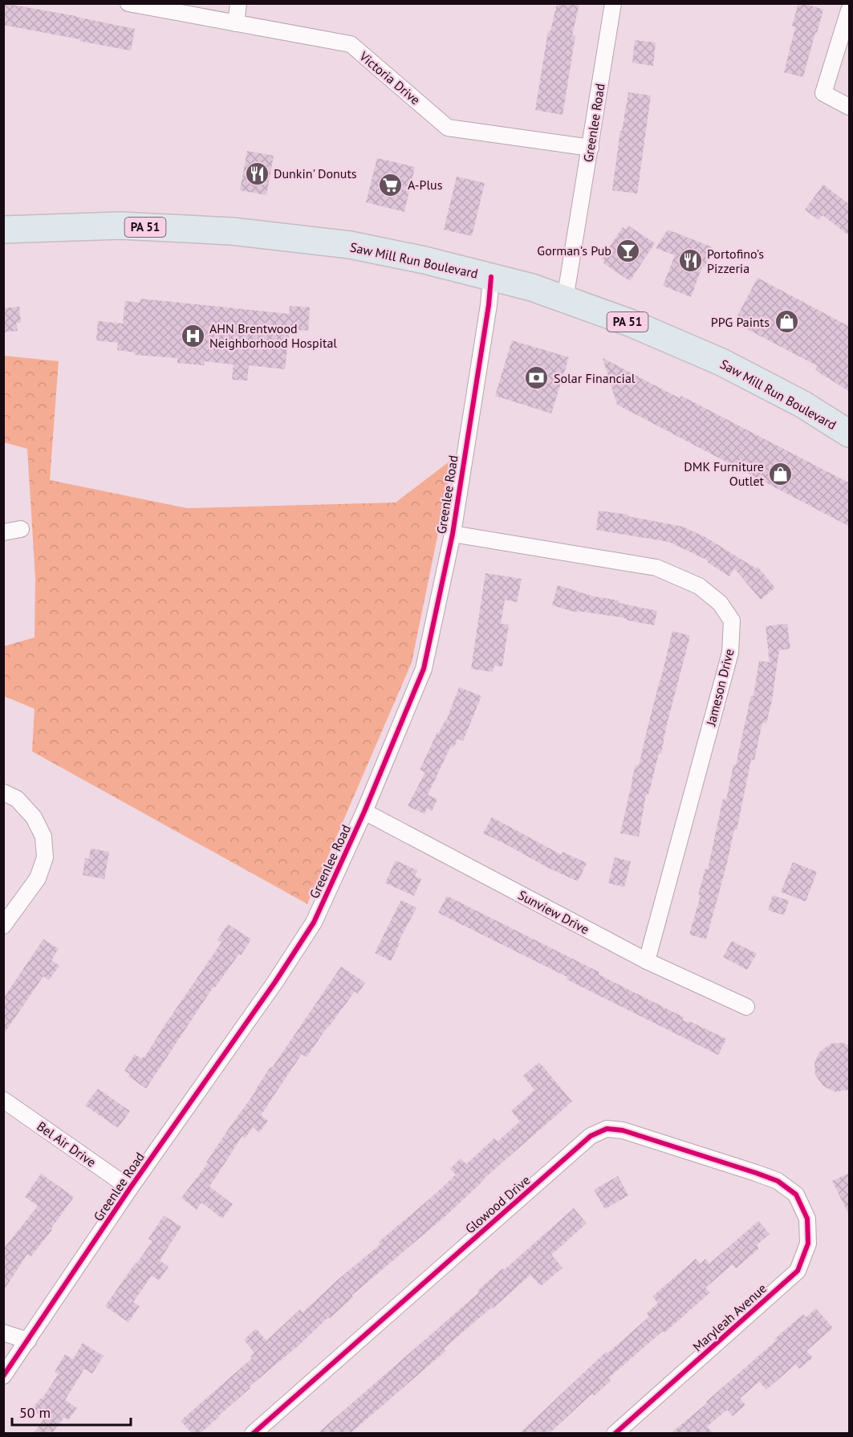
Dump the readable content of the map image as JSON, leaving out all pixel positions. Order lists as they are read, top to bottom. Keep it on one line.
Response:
{"streets":{"highway":["PA 51","Saw Mill Run Boulevard"],"street":["Victoria Drive","Greenlee Road","Jameson Drive","Sunview Drive","Bel Air Drive","Glowood Drive","Maryleah Avenue"]},"crossings":[["Victoria Drive","Greenlee Road"],["Greenlee Road","Saw Mill Run Boulevard"],["Greenlee Road","Jameson Drive"],["Greenlee Road","Sunview Drive"],["Greenlee Road","Bel Air Drive"],["Jameson Drive","Sunview Drive"],["Glowood Drive","Maryleah Avenue"]],"places":{"restaurant":["Dunkin' Donuts","Portofino's Pizzeria"],"supermarket":["A-Plus"],"bar":["Gorman's Pub"],"shop":["PPG Paints","DMK Furniture Outlet"],"hospital":["AHN Brentwood Neighborhood Hospital"],"bank":["Solar Financial"]},"scale_bar":"50 m"}
